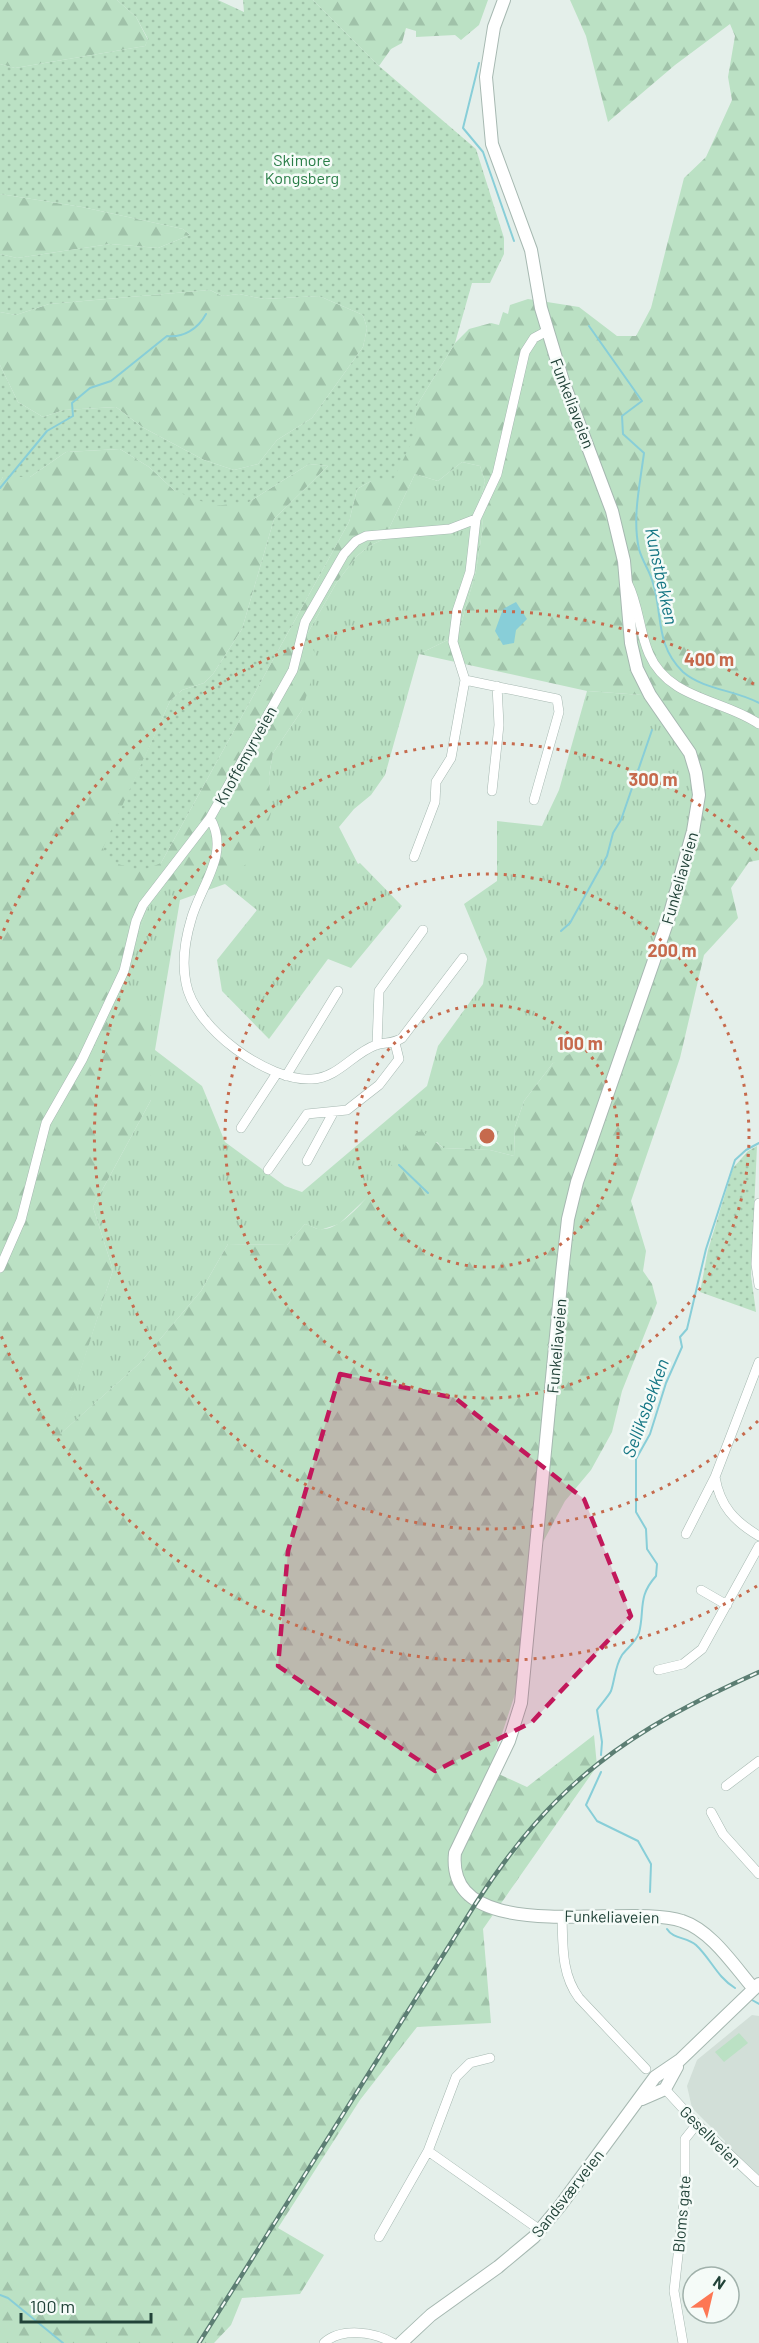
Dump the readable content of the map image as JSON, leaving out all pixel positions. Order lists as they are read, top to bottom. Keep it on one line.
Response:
{"streets":{"street":["Funkeliaveien","Knoffemyrveien","Gesellveien","Sandsværveien","Bloms gate"]},"crossings":[["Funkeliaveien","Sandsværveien"],["Gesellveien","Sandsværveien"],["Gesellveien","Bloms gate"]],"water":["Kunstbekken","Selliksbekken"],"parks":["Skimore Kongsberg"],"scale_bar":"100 m","north":"top right","rings":["400 m","300 m","200 m","100 m"]}
